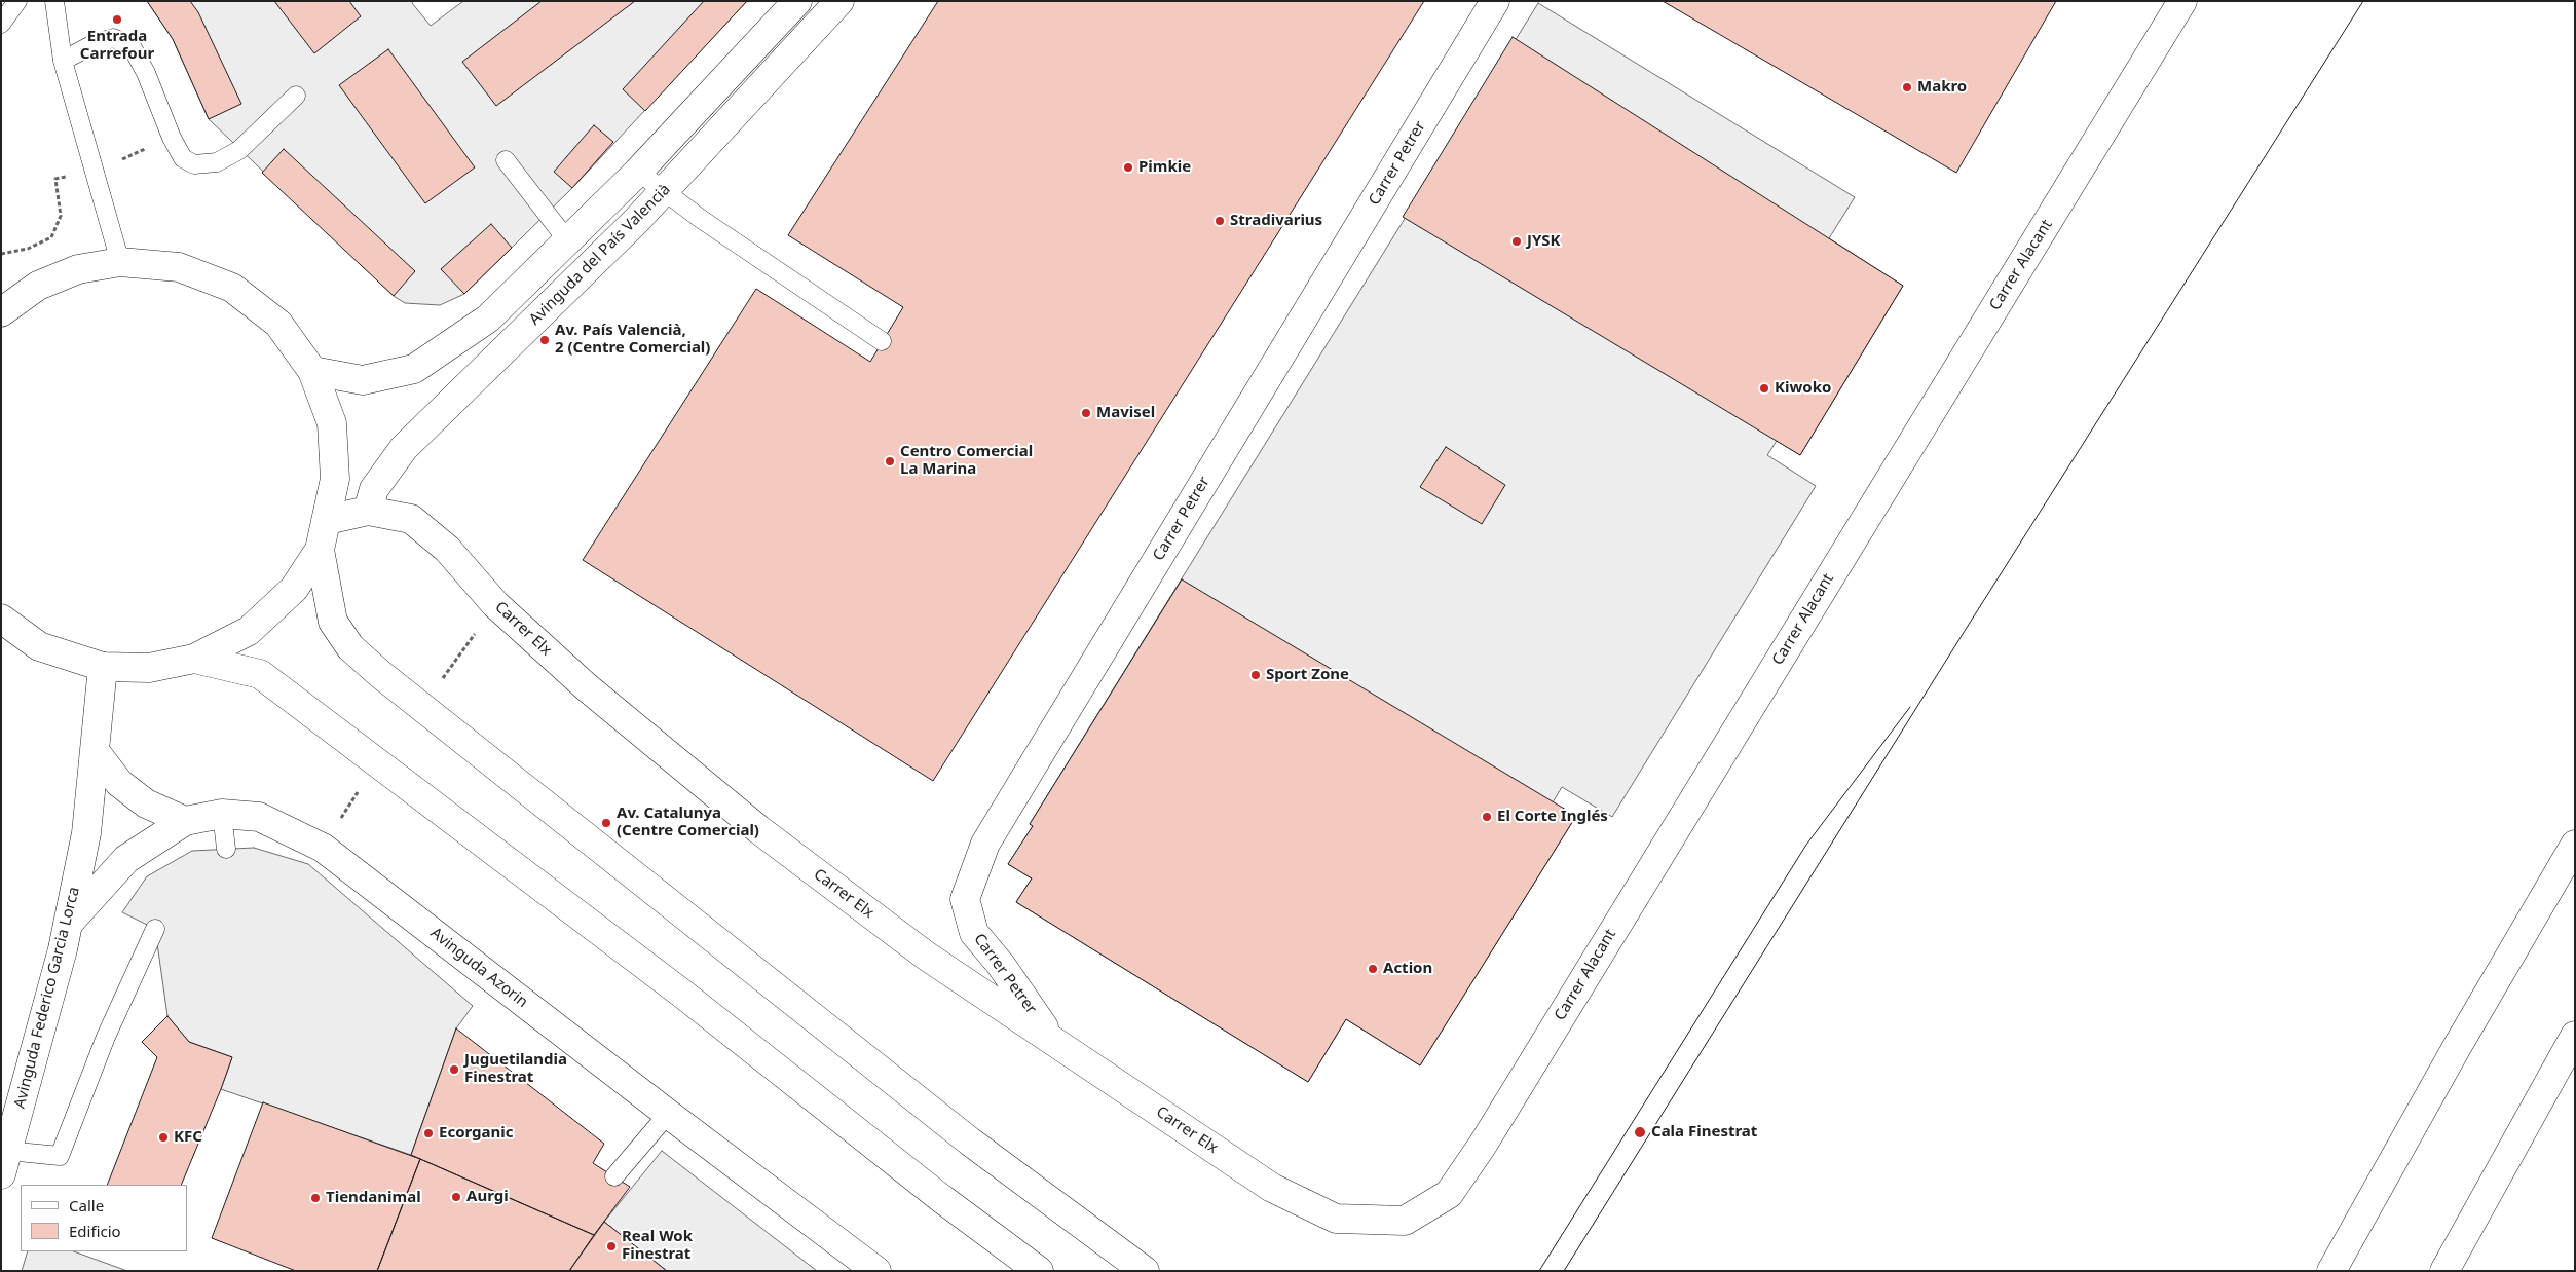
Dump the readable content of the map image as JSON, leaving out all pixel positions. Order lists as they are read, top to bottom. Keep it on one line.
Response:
{"streets":{"main road":["Carrer Petrer","Avinguda del País Valencià","Carrer Alacant","Carrer Elx","Avinguda Azorin","Avinguda Federico Garcia Lorca"]},"crossings":[["Carrer Petrer","Carrer Elx"],["Avinguda del País Valencià","Carrer Elx"],["Carrer Alacant","Carrer Elx"],["Avinguda Azorin","Avinguda Federico Garcia Lorca"]],"places":["Entrada Carrefour","Makro","Pimkie","Stradivarius","JYSK","Av. País Valencià, 2 (Centre Comercial)","Kiwoko","Mavisel","Centro Comercial La Marina","Sport Zone","El Corte Inglés","Av. Catalunya (Centre Comercial)","Action","Juguetilandia Finestrat","Cala Finestrat","Ecorganic","KFC","Aurgi","Tiendanimal","Real Wok Finestrat"],"legend":["Calle","Edificio"]}
